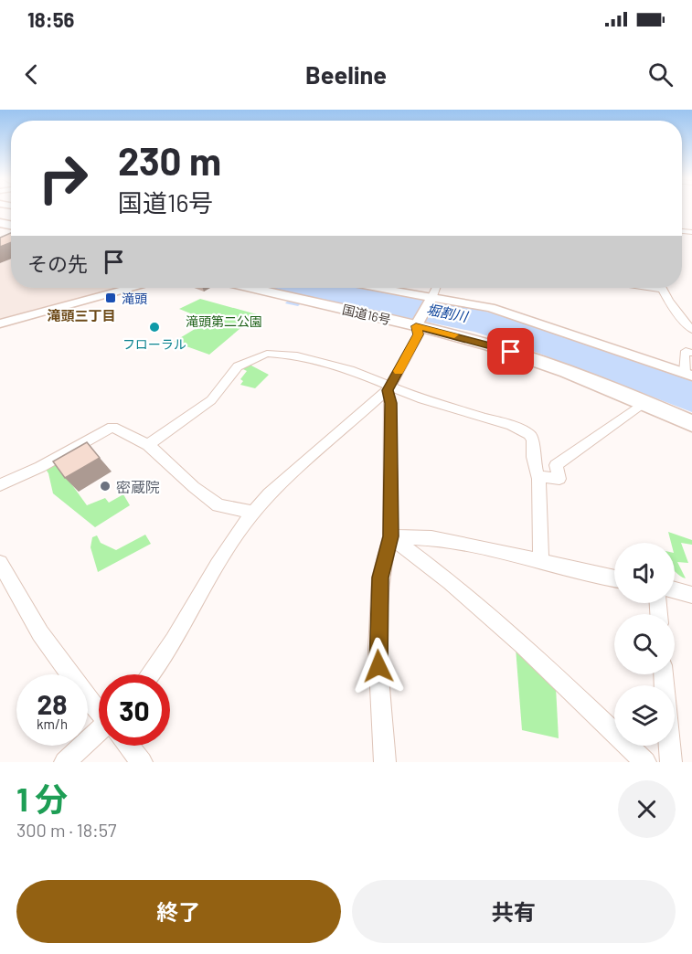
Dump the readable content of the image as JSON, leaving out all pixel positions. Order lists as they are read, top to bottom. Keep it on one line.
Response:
{"streets":{"highway":["国道16号"]},"districts":["滝頭三丁目"],"water":["堀割川"],"parks":["滝頭第二公園"],"places":{"transit":["滝頭"],"other":["フローラル","密蔵院"]},"page":{"status":"18:56","header":"Beeline","turn":["230 m","国道16号"],"then":"その先","speed":"28 km/h","limit":"30","heading":["1 分","300 m · 18:57"],"buttons":["終了","共有"]}}
